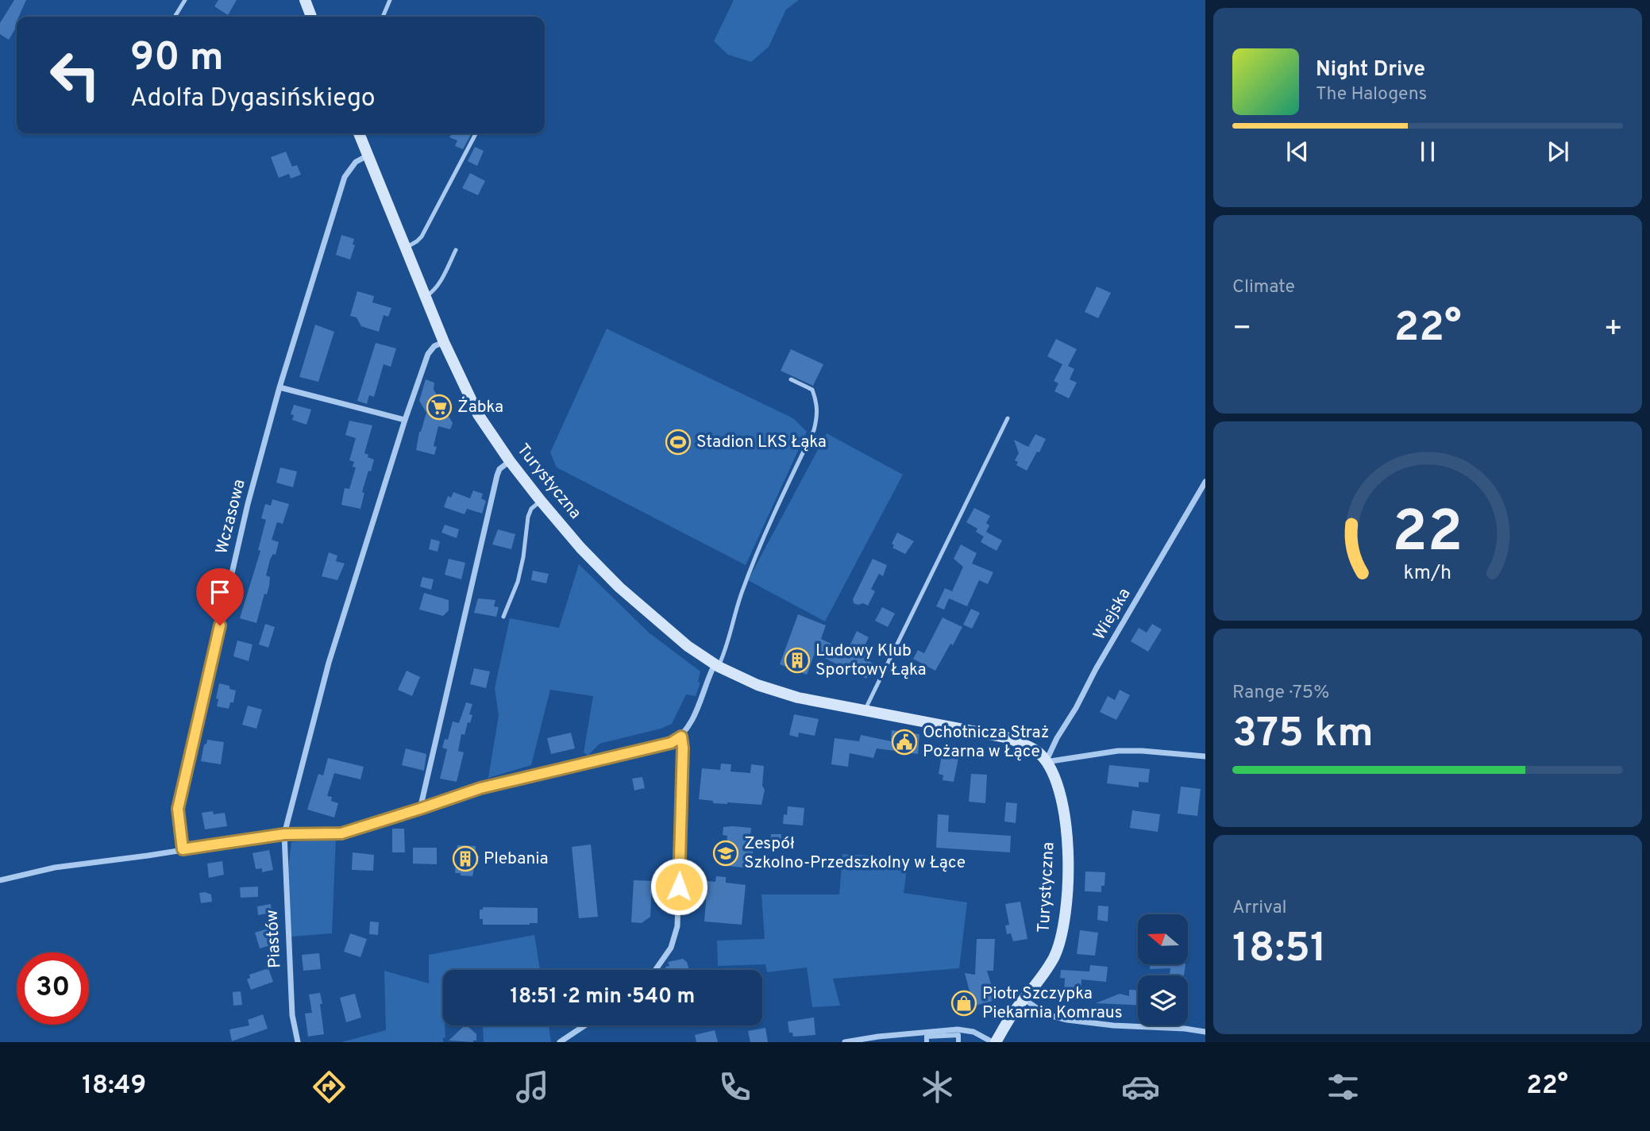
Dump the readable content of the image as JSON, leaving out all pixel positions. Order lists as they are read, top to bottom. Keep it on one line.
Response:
{"streets":{"main road":["Turystyczna"],"street":["Wczasowa","Wiejska","Piastów"]},"crossings":[["Turystyczna","Wczasowa"],["Turystyczna","Wiejska"]],"places":{"supermarket":["Żabka"],"sports":["Stadion LKS Łąka"],"building":["Ludowy Klub Sportowy Łąka","Plebania"],"public building":["Ochotnicza Straż Pożarna w Łące"],"school or university":["Zespół Szkolno-Przedszkolny w Łące"],"shop":["Piotr Szczypka Piekarnia Komraus"]},"north":"left","page":{"turn":["90 m","Adolfa Dygasińskiego"],"song":["Night Drive","The Halogens"],"tile":["Climate",["Range · 75%","375 km"],["Arrival","18:51"]],"heat":["−","22°","+"],"limit":"30","trip":"18:51 · 2 min · 540 m","tabs":["18:49","22°"],"gauge":["22","km/h"]}}
